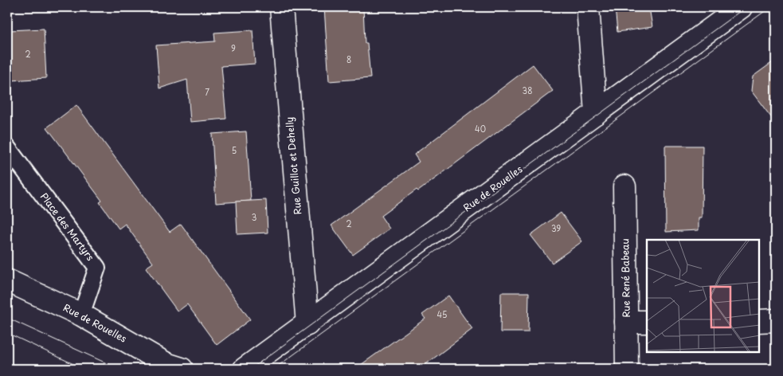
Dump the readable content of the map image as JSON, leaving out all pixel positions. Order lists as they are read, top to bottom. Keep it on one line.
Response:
{"streets":{"street":["Rue Guillot et Dehelly","Rue de Rouelles","Rue René Babeau"],"lane":["Place des Martyrs"]},"crossings":[["Rue Guillot et Dehelly","Rue de Rouelles"],["Rue de Rouelles","Place des Martyrs"]],"house_numbers":["9","2","8","38","7","40","5","3","2","39","45"]}
